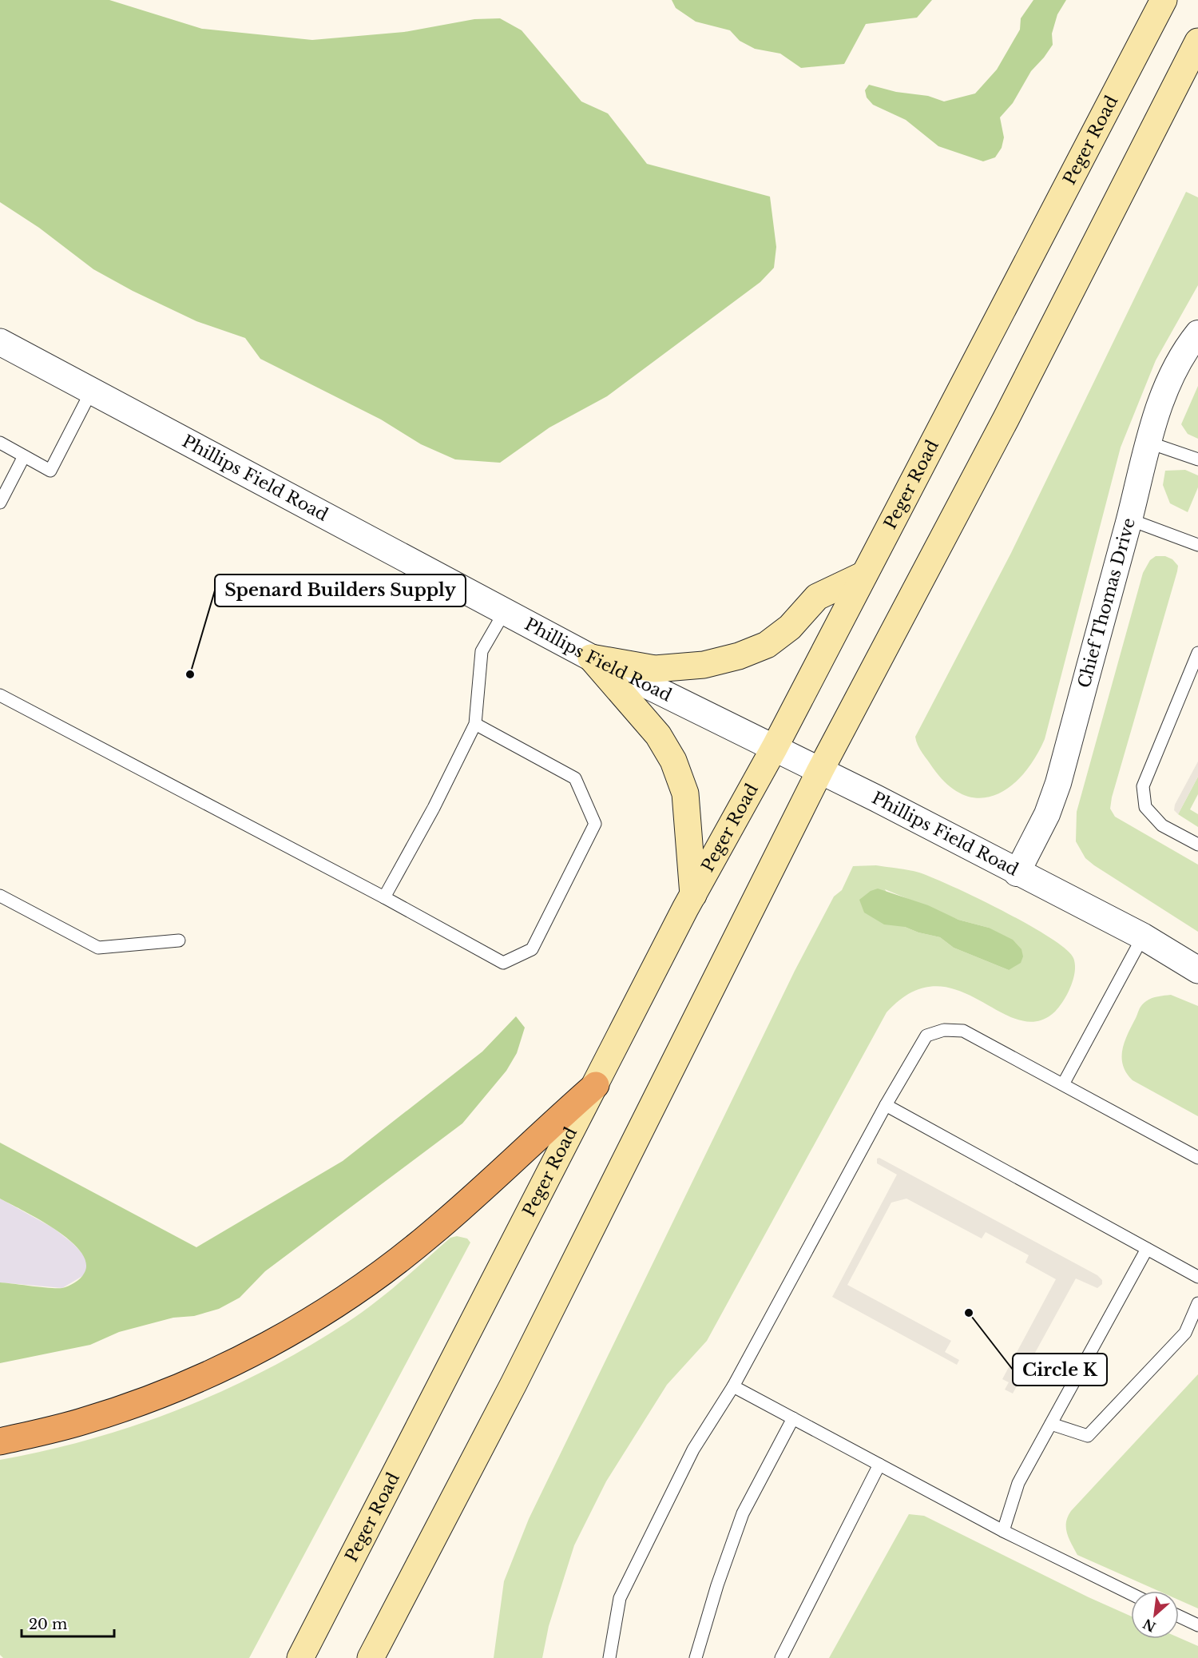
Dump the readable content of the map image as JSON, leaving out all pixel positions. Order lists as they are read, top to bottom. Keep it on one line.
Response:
{"streets":{"main road":["Peger Road"],"street":["Phillips Field Road","Chief Thomas Drive"]},"crossings":[["Peger Road","Phillips Field Road"],["Phillips Field Road","Chief Thomas Drive"]],"places":["Spenard Builders Supply","Circle K"],"scale_bar":"20 m","north":"bottom left"}
